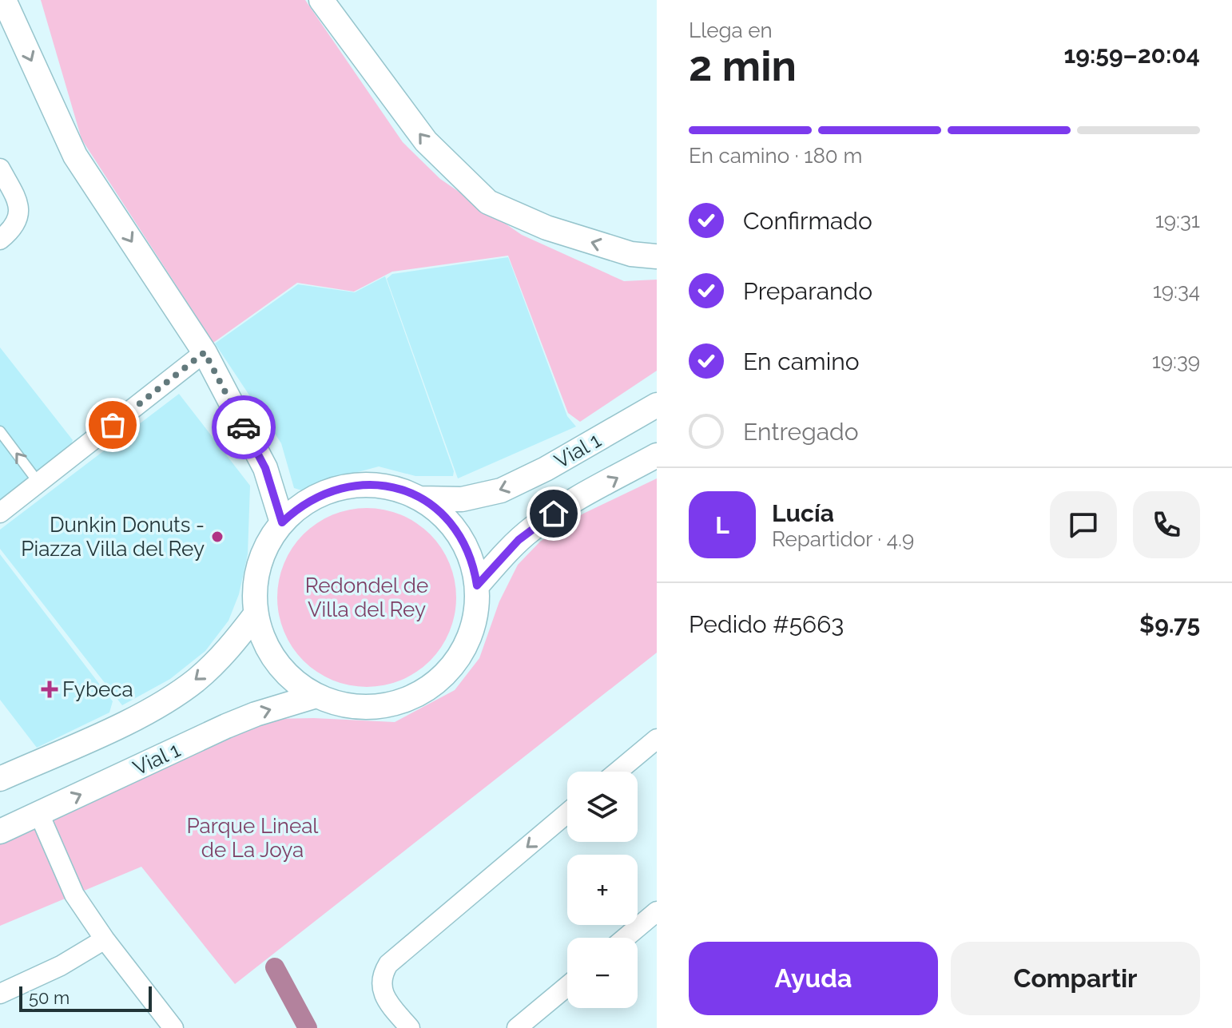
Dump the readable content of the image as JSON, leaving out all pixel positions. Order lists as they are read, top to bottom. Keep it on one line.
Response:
{"streets":{"street":["Vial 1"]},"parks":["Redondel de Villa del Rey","Parque Lineal de La Joya"],"places":{"other":["Dunkin Donuts - Piazza Villa del Rey"],"health":["Fybeca"]},"scale_bar":"50 m","page":{"heading":["2 min","Llega en","19:59–20:04"],"panel":["Lucía","Repartidor · 4.9","Pedido #5663","$9.75"],"bar":"En camino · 180 m","list":[["Confirmado","19:31"],["Preparando","19:34"],["En camino","19:39"],"Entregado"],"round":"L","map_buttons":["+","−"],"buttons":["Ayuda","Compartir"],"scale":"50 m"}}
